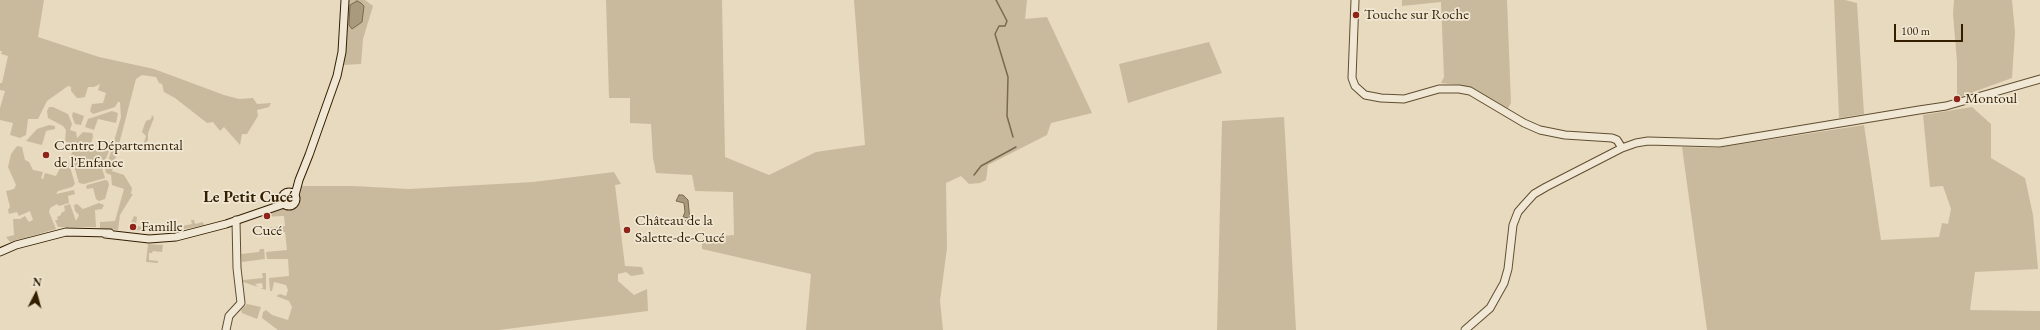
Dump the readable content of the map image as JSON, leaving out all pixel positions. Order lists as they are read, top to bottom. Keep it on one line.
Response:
{"districts":["Le Petit Cucé"],"places":["Touche sur Roche","Montoul","Centre Départemental de l'Enfance","Cucé","Famille","Château de la Salette-de-Cucé"],"scale_bar":"100 m","north":"top"}
